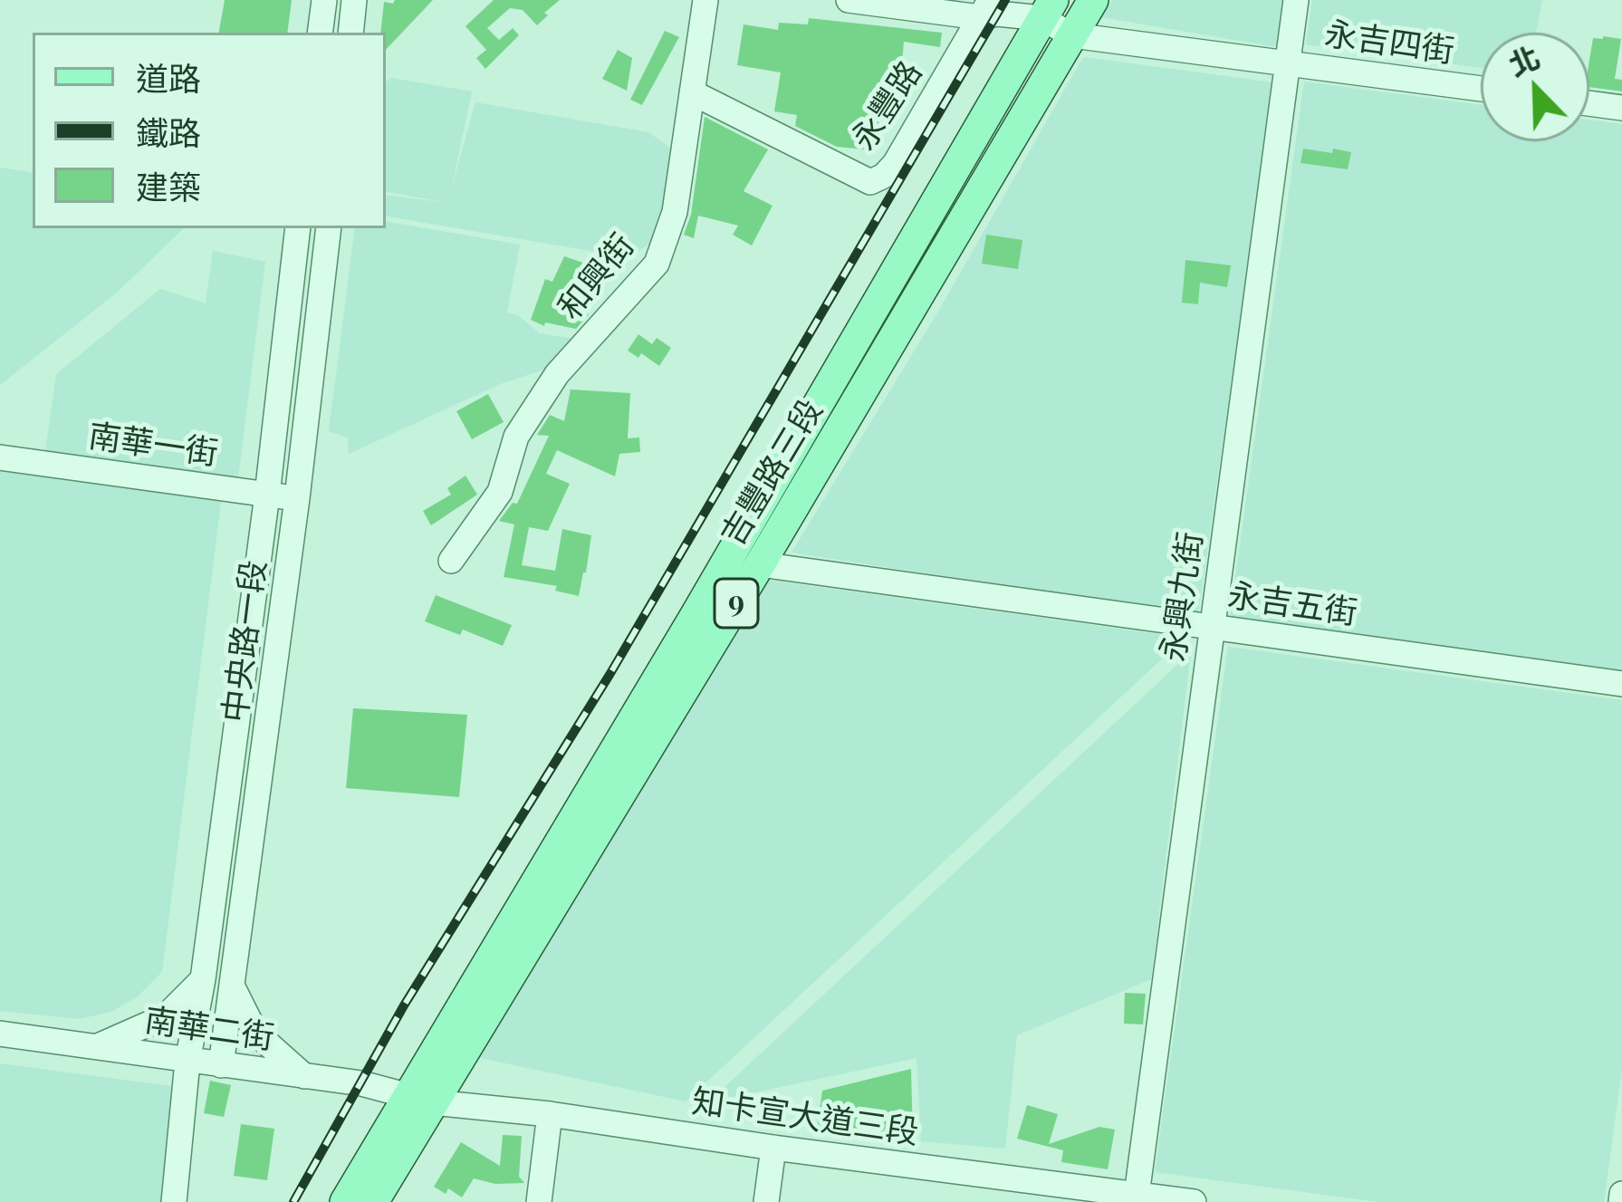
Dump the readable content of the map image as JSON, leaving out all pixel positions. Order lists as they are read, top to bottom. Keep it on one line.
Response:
{"streets":{"main road":["吉豐路三段","9"],"street":["永吉四街","永豐路","和興街","南華一街","永興九街","永吉五街","中央路一段","南華二街","知卡宣大道三段"]},"crossings":[["永吉四街","吉豐路三段"],["永吉四街","永興九街"],["永豐路","和興街"],["南華一街","中央路一段"],["吉豐路三段","永吉五街"],["吉豐路三段","南華二街"],["吉豐路三段","知卡宣大道三段"],["永興九街","永吉五街"],["永興九街","知卡宣大道三段"],["中央路一段","南華二街"],["南華二街","知卡宣大道三段"]],"legend":["道路","鐵路","建築"],"north":"top left"}
